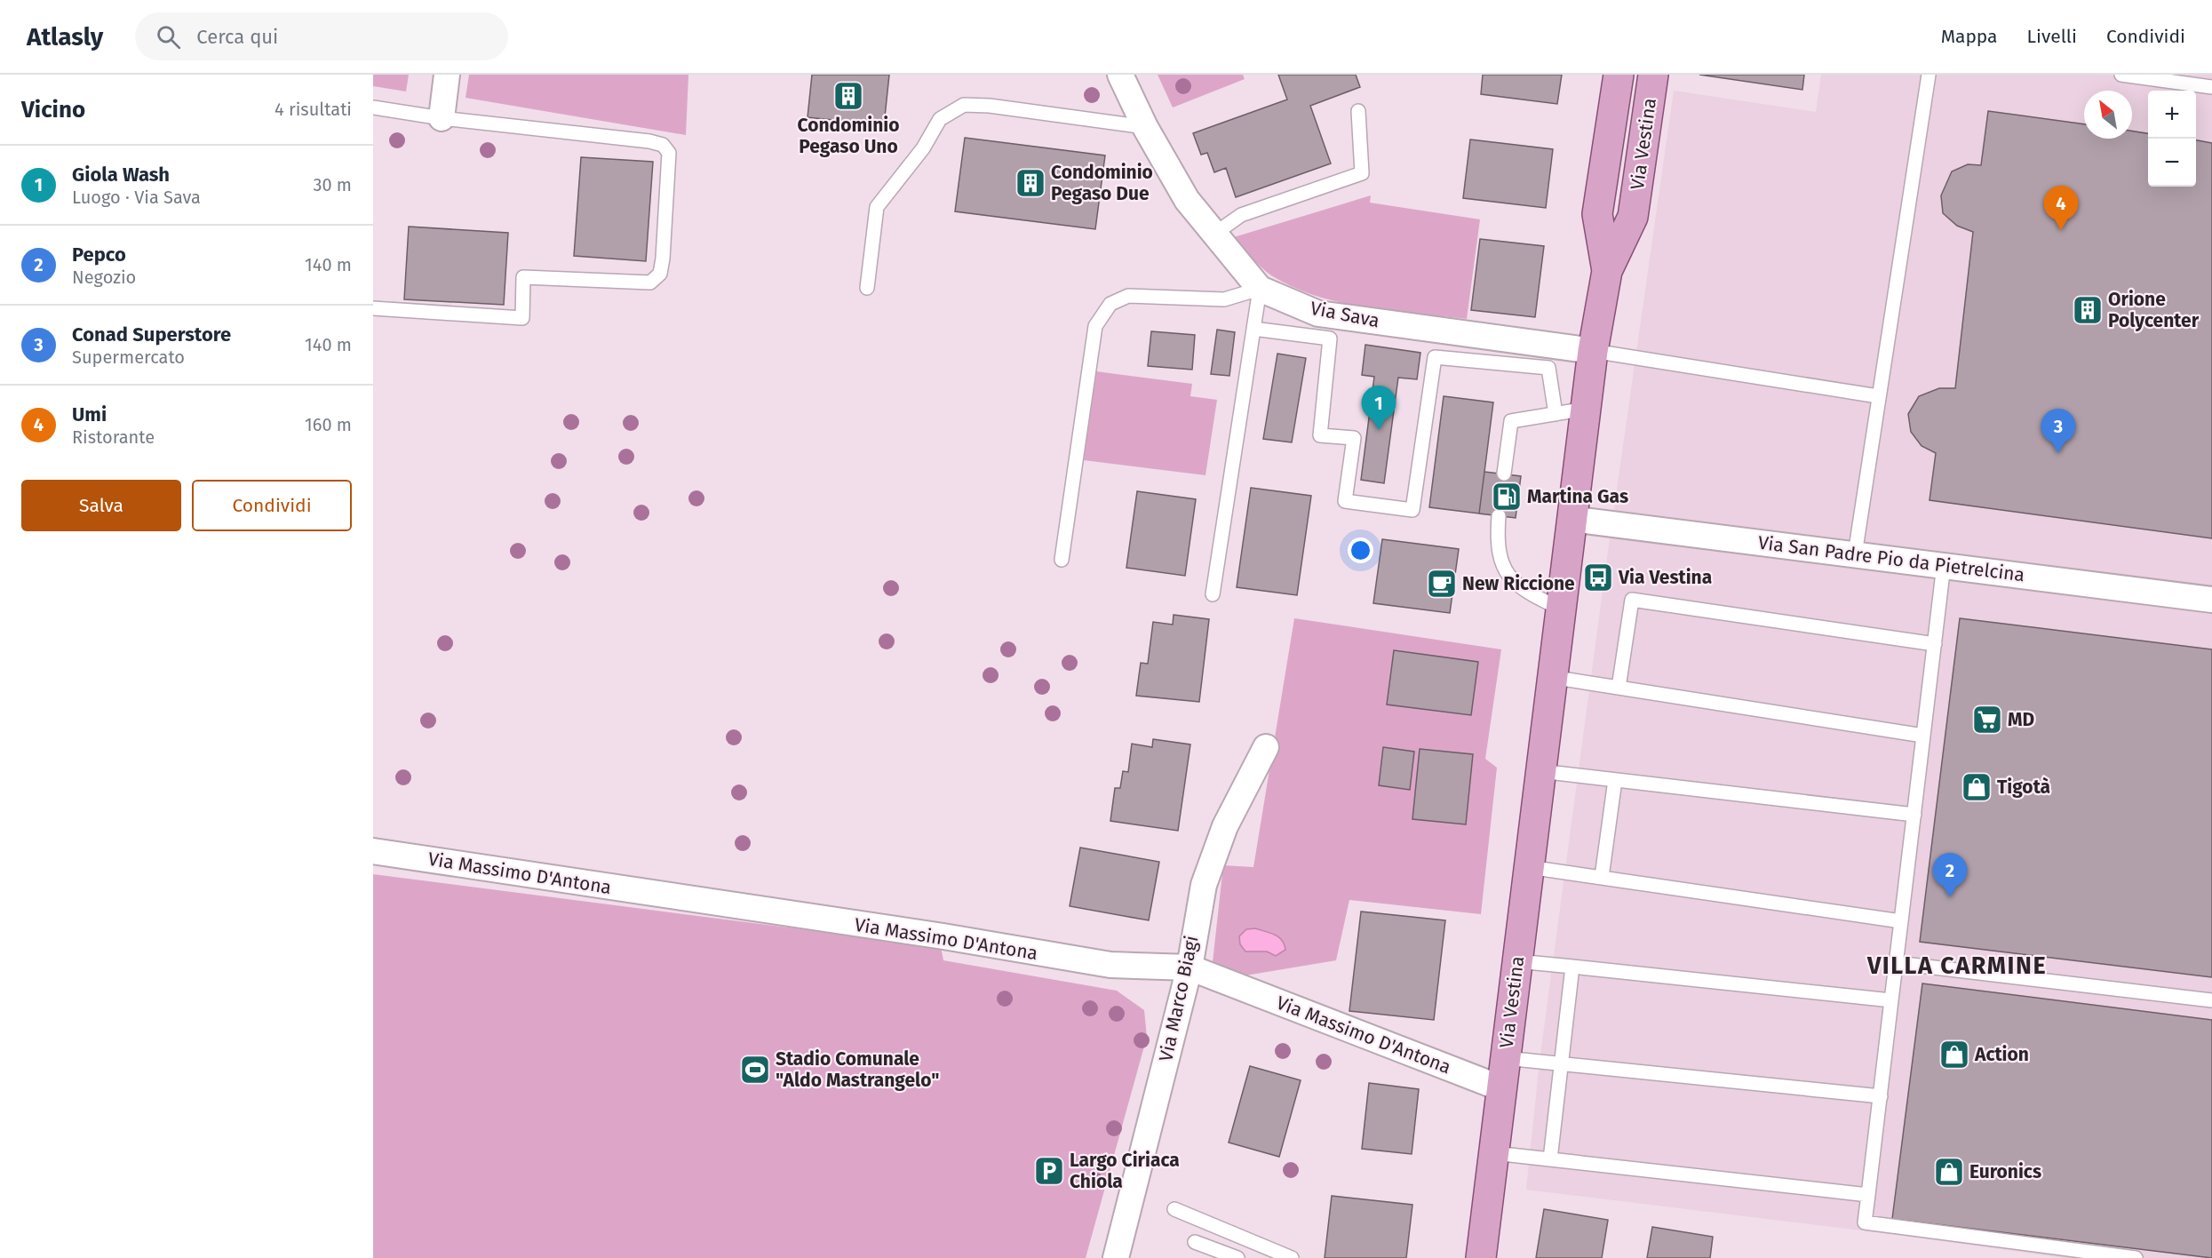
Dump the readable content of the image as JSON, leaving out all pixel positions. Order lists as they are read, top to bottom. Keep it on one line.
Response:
{"streets":{"main road":["Via Vestina"],"street":["Via Sava","Via San Padre Pio da Pietrelcina","Via Massimo D'Antona","Via Marco Biagi"]},"crossings":[["Via Vestina","Via Sava"],["Via Vestina","Via San Padre Pio da Pietrelcina"],["Via Vestina","Via Massimo D'Antona"],["Via Massimo D'Antona","Via Marco Biagi"]],"districts":["VILLA CARMINE"],"places":{"building":["Condominio Pegaso Uno","Condominio Pegaso Due","Orione Polycenter"],"fuel station":["Martina Gas"],"bus stop":["Via Vestina"],"cafe":["New Riccione"],"supermarket":["MD"],"shop":["Tigotà","Action","Euronics"],"sports":["Stadio Comunale \"Aldo Mastrangelo\""],"parking":["Largo Ciriaca Chiola"]},"north":"top left","page":{"header":"Atlasly","search":"Cerca qui","nav":["Mappa","Livelli","Condividi"],"heading":["Vicino","4 risultati"],"map_buttons":["+","−"],"list":[{"mark":"1","name":"Giola Wash","note":"Luogo · Via Sava","value":"30 m"},{"mark":"2","name":"Pepco","note":"Negozio","value":"140 m"},{"mark":"3","name":"Conad Superstore","note":"Supermercato","value":"140 m"},{"mark":"4","name":"Umi","note":"Ristorante","value":"160 m"}],"pins":["4","1","3","2"],"buttons":["Salva","Condividi"]}}
